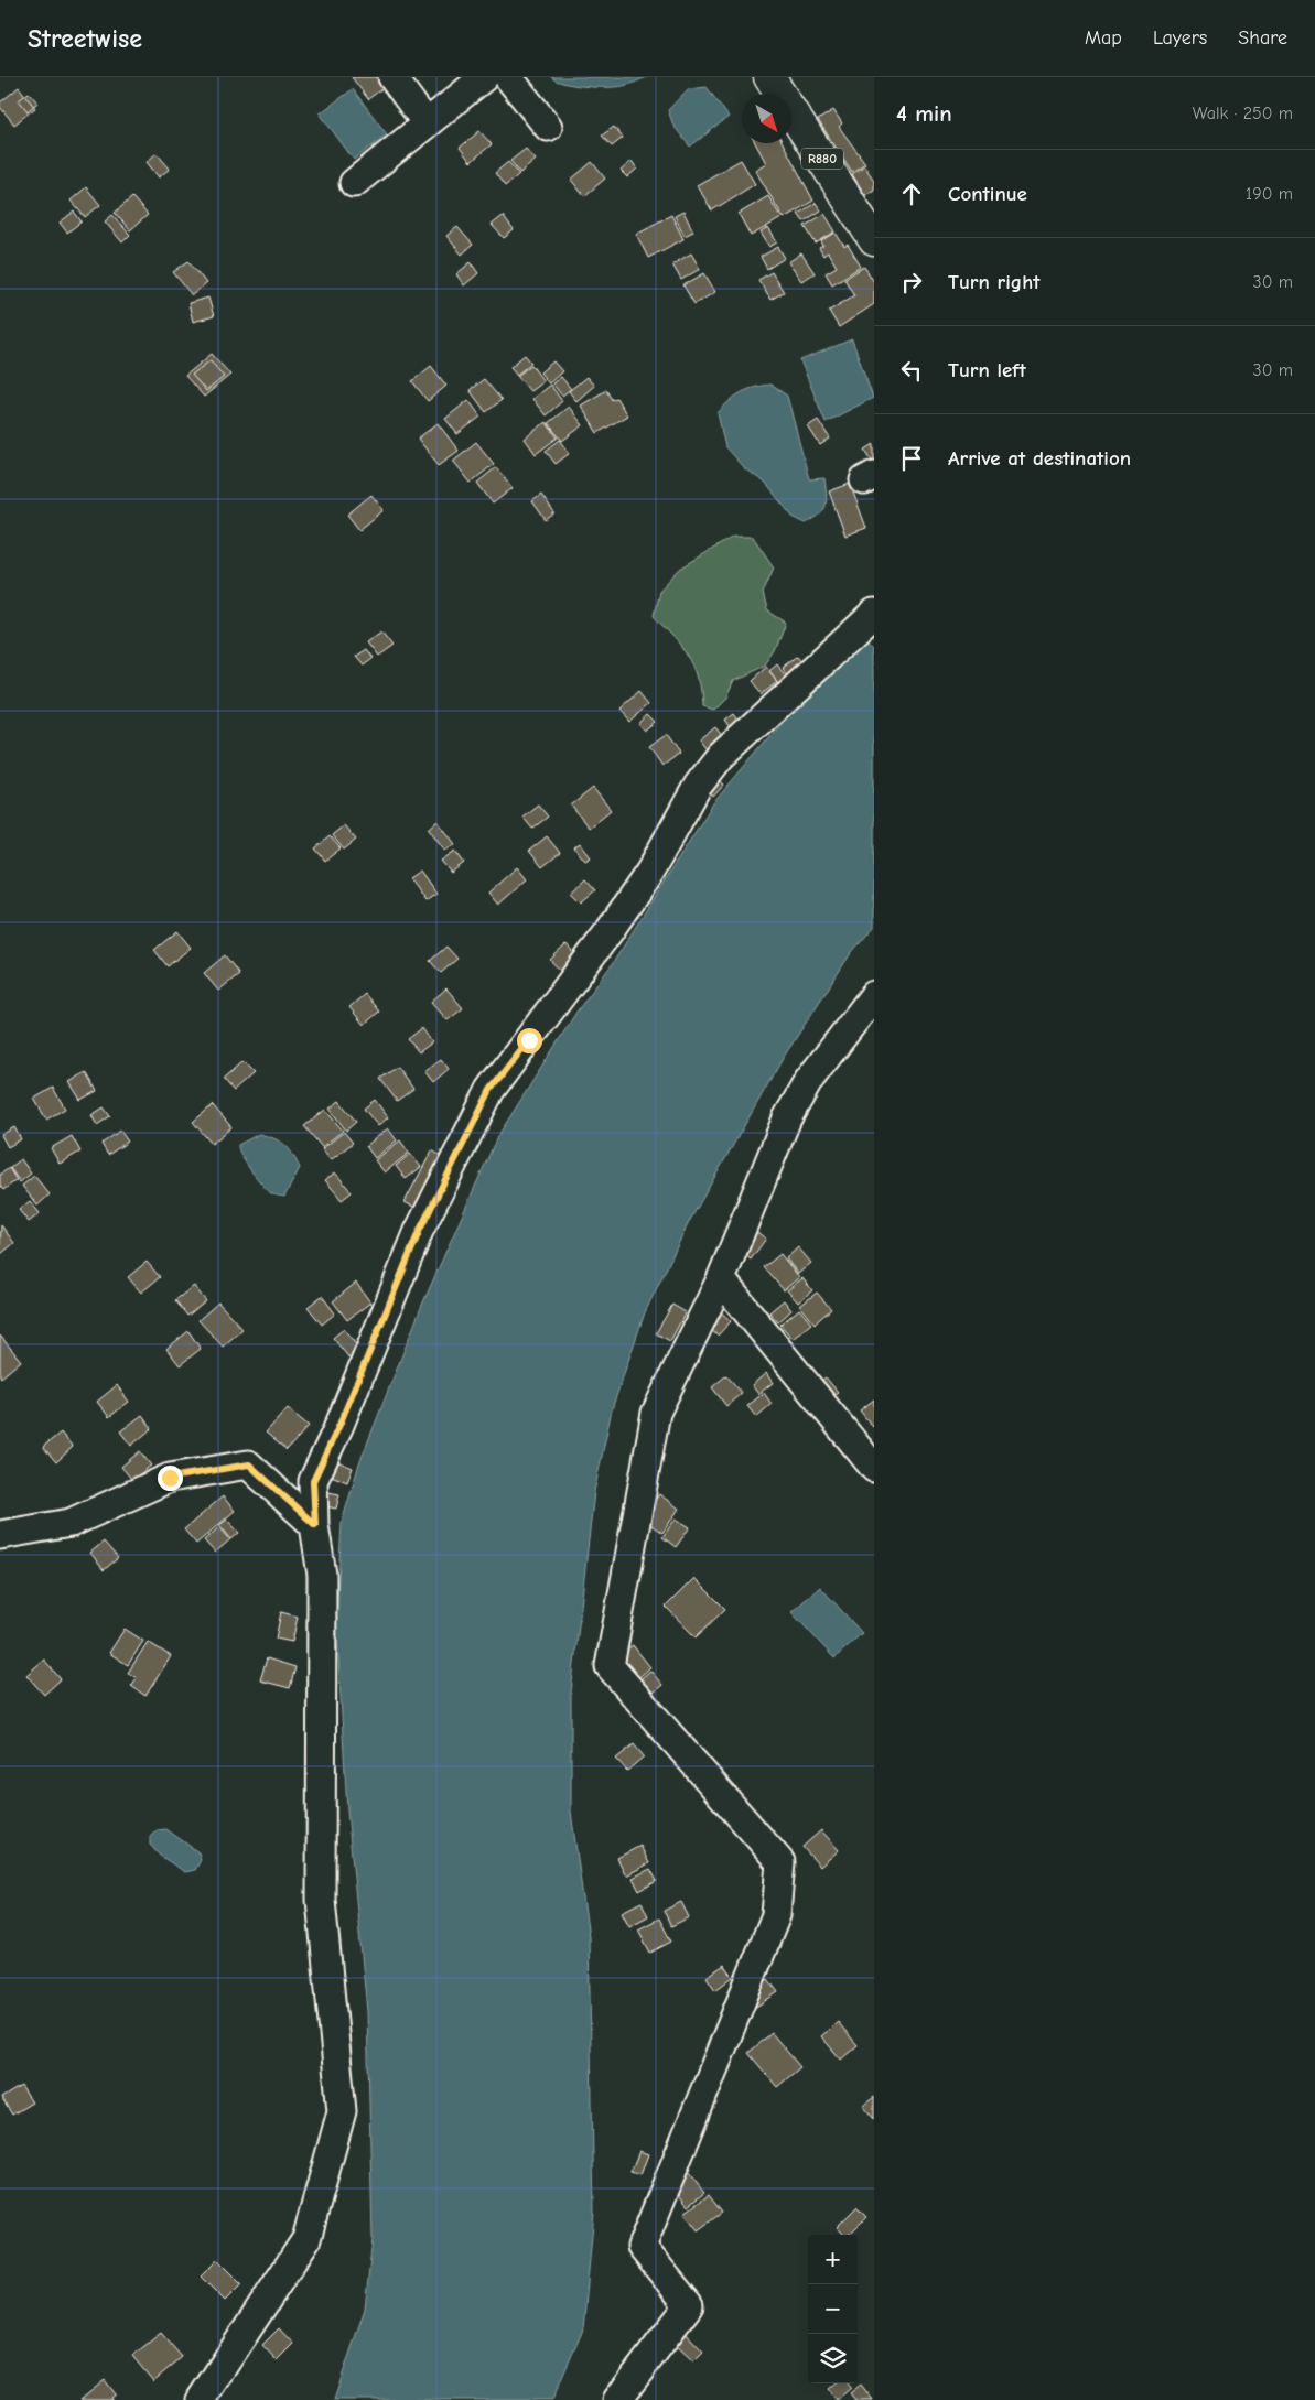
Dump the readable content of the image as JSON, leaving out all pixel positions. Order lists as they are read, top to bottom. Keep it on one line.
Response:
{"streets":{"main road":["R880"]},"north":"bottom right","page":{"header":"Streetwise","nav":["Map","Layers","Share"],"heading":["4 min","Walk · 250 m"],"list":[["Continue","190 m"],["Turn right","30 m"],["Turn left","30 m"],"Arrive at destination"],"map_buttons":["+","−"]}}
